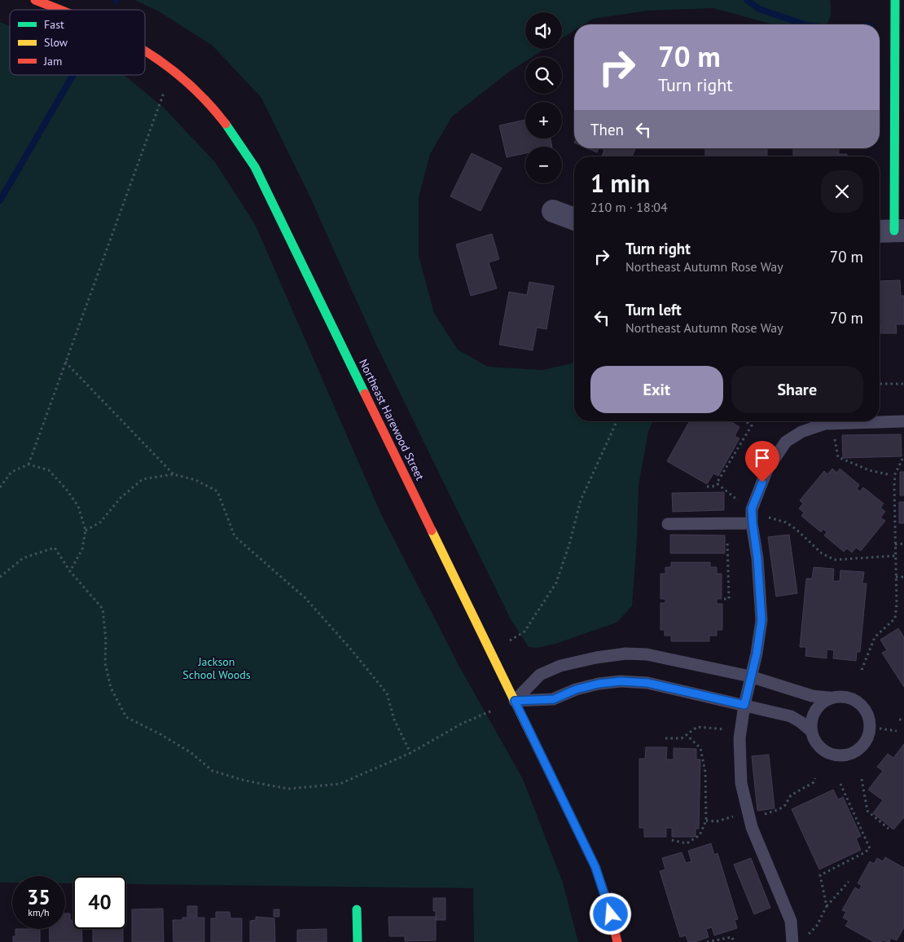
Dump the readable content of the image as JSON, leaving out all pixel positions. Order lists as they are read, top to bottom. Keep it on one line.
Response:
{"streets":{"street":["Northeast Harewood Street"]},"parks":["Jackson School Woods"],"legend":["Fast","Slow","Jam"],"page":{"map_buttons":["+","−"],"turn":["70 m","Turn right"],"then":"Then","heading":["1 min","210 m · 18:04"],"list":[{"name":"Turn right","note":"Northeast Autumn Rose Way","value":"70 m"},{"name":"Turn left","note":"Northeast Autumn Rose Way","value":"70 m"}],"buttons":["Exit","Share"],"speed":"35 km/h","limit":"40"}}
